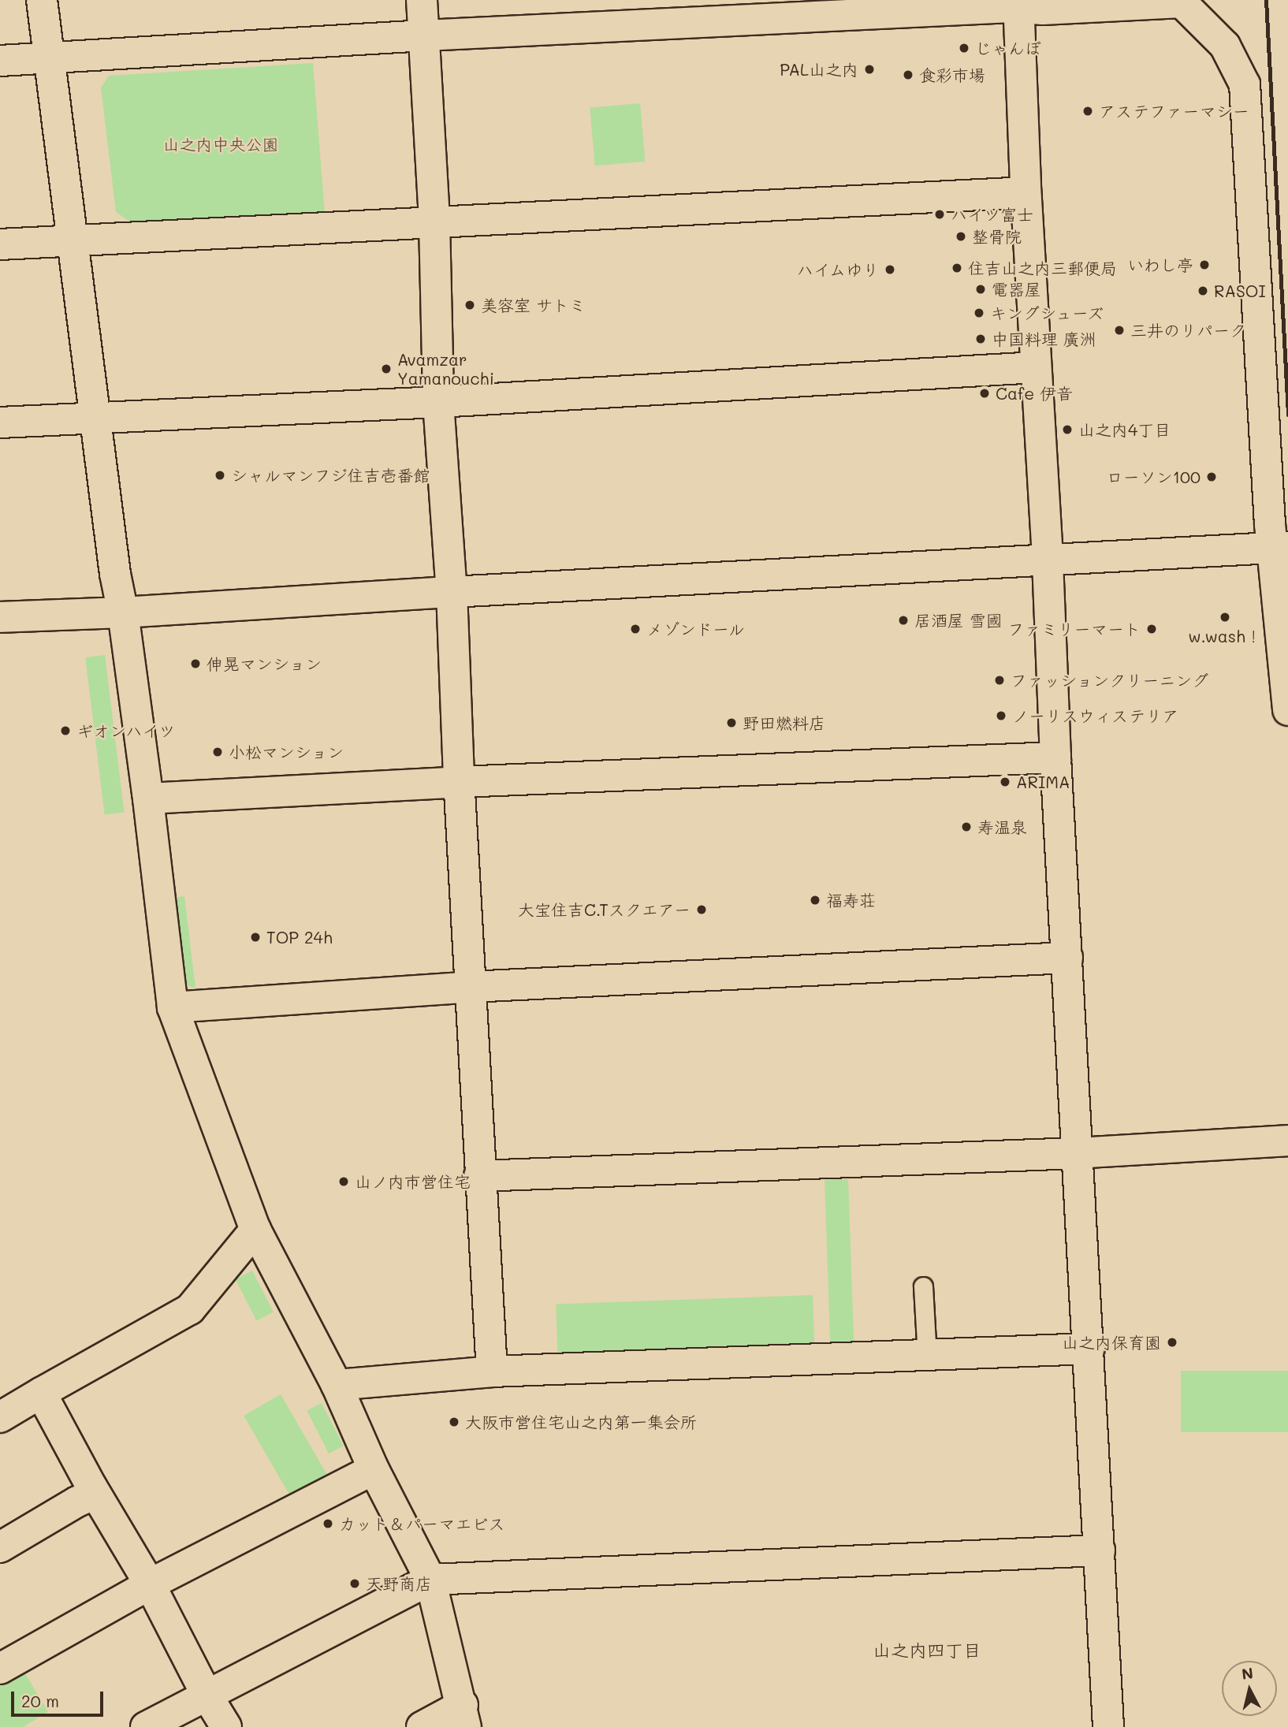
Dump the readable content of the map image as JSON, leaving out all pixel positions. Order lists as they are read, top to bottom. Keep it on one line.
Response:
{"districts":["山之内四丁目"],"parks":["山之内中央公園"],"places":["じゃんぼ","PAL山之内","食彩市場","アステファーマシー","ハイツ富士","整骨院","いわし亭","住吉山之内三郵便局","ハイムゆり","電器屋","RASOI","美容室 サトミ","キングシューズ","三井のリパーク","中国料理 廣洲","Avamzar Yamanouchi","Cafe 伊音","山之内4丁目","シャルマンフジ住吉壱番館","ローソン100","w.wash！","居酒屋 雪國","メゾンドール","ファミリーマート","伸晃マンション","ファッションクリーニング","ノーリスウィステリア","野田燃料店","ギオンハイツ","小松マンション","ARIMA","寿温泉","福寿荘","大宝住吉C.Tスクエアー","TOP 24h","山ノ内市営住宅","山之内保育園","大阪市営住宅山之内第一集会所","カット＆パーマエビス","天野商店"],"scale_bar":"20 m","north":"top"}
